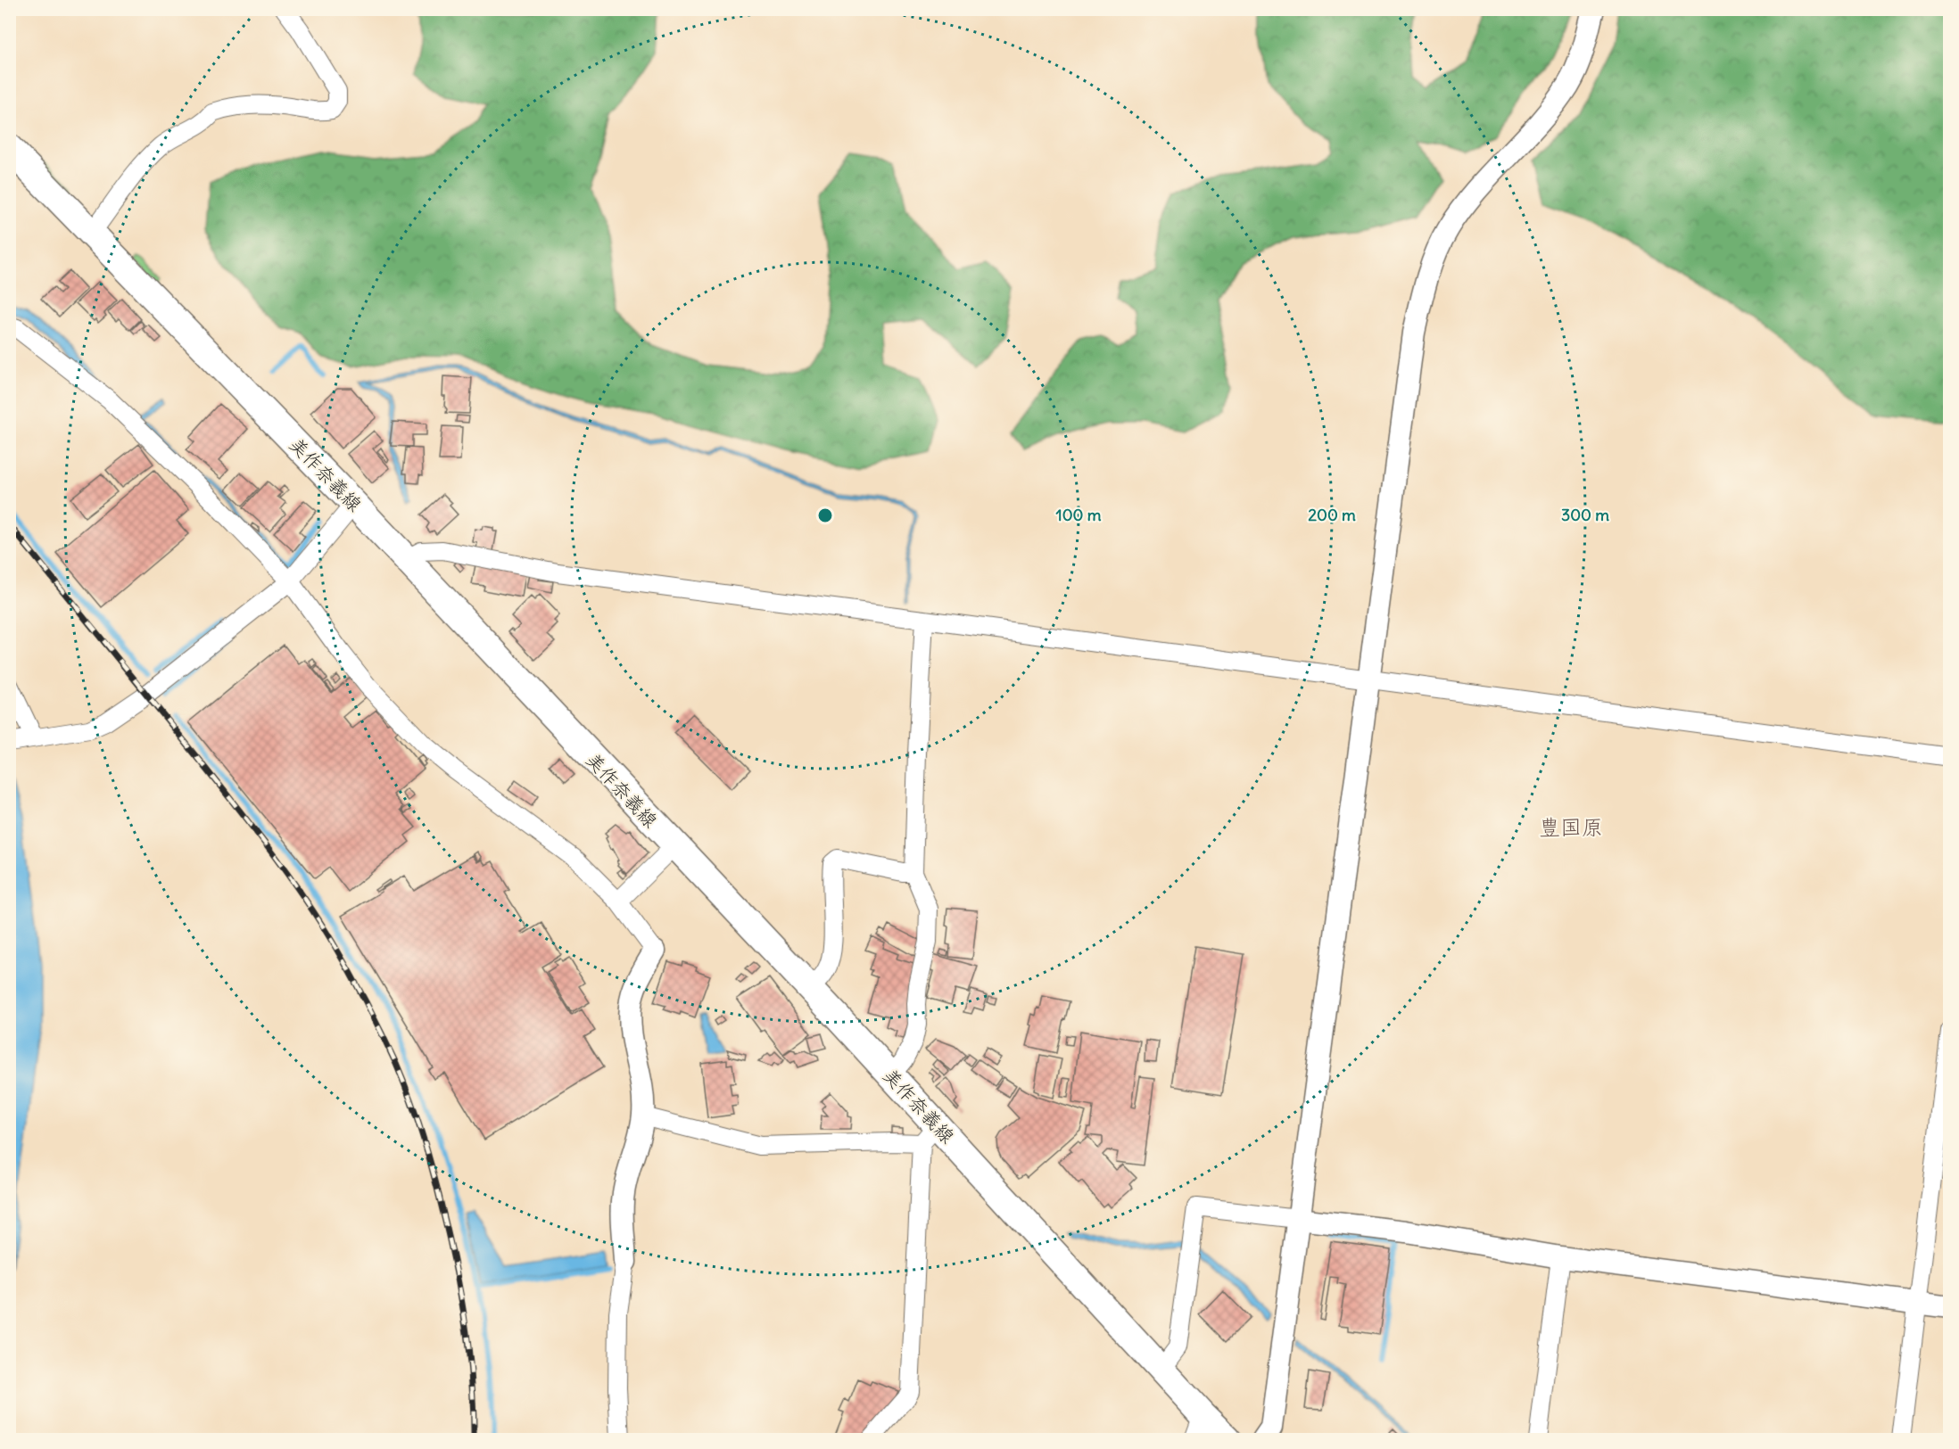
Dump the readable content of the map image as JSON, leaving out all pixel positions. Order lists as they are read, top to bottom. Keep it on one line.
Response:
{"streets":{"main road":["美作奈義線"]},"districts":["豊国原"],"rings":["100 m","200 m","300 m"]}
